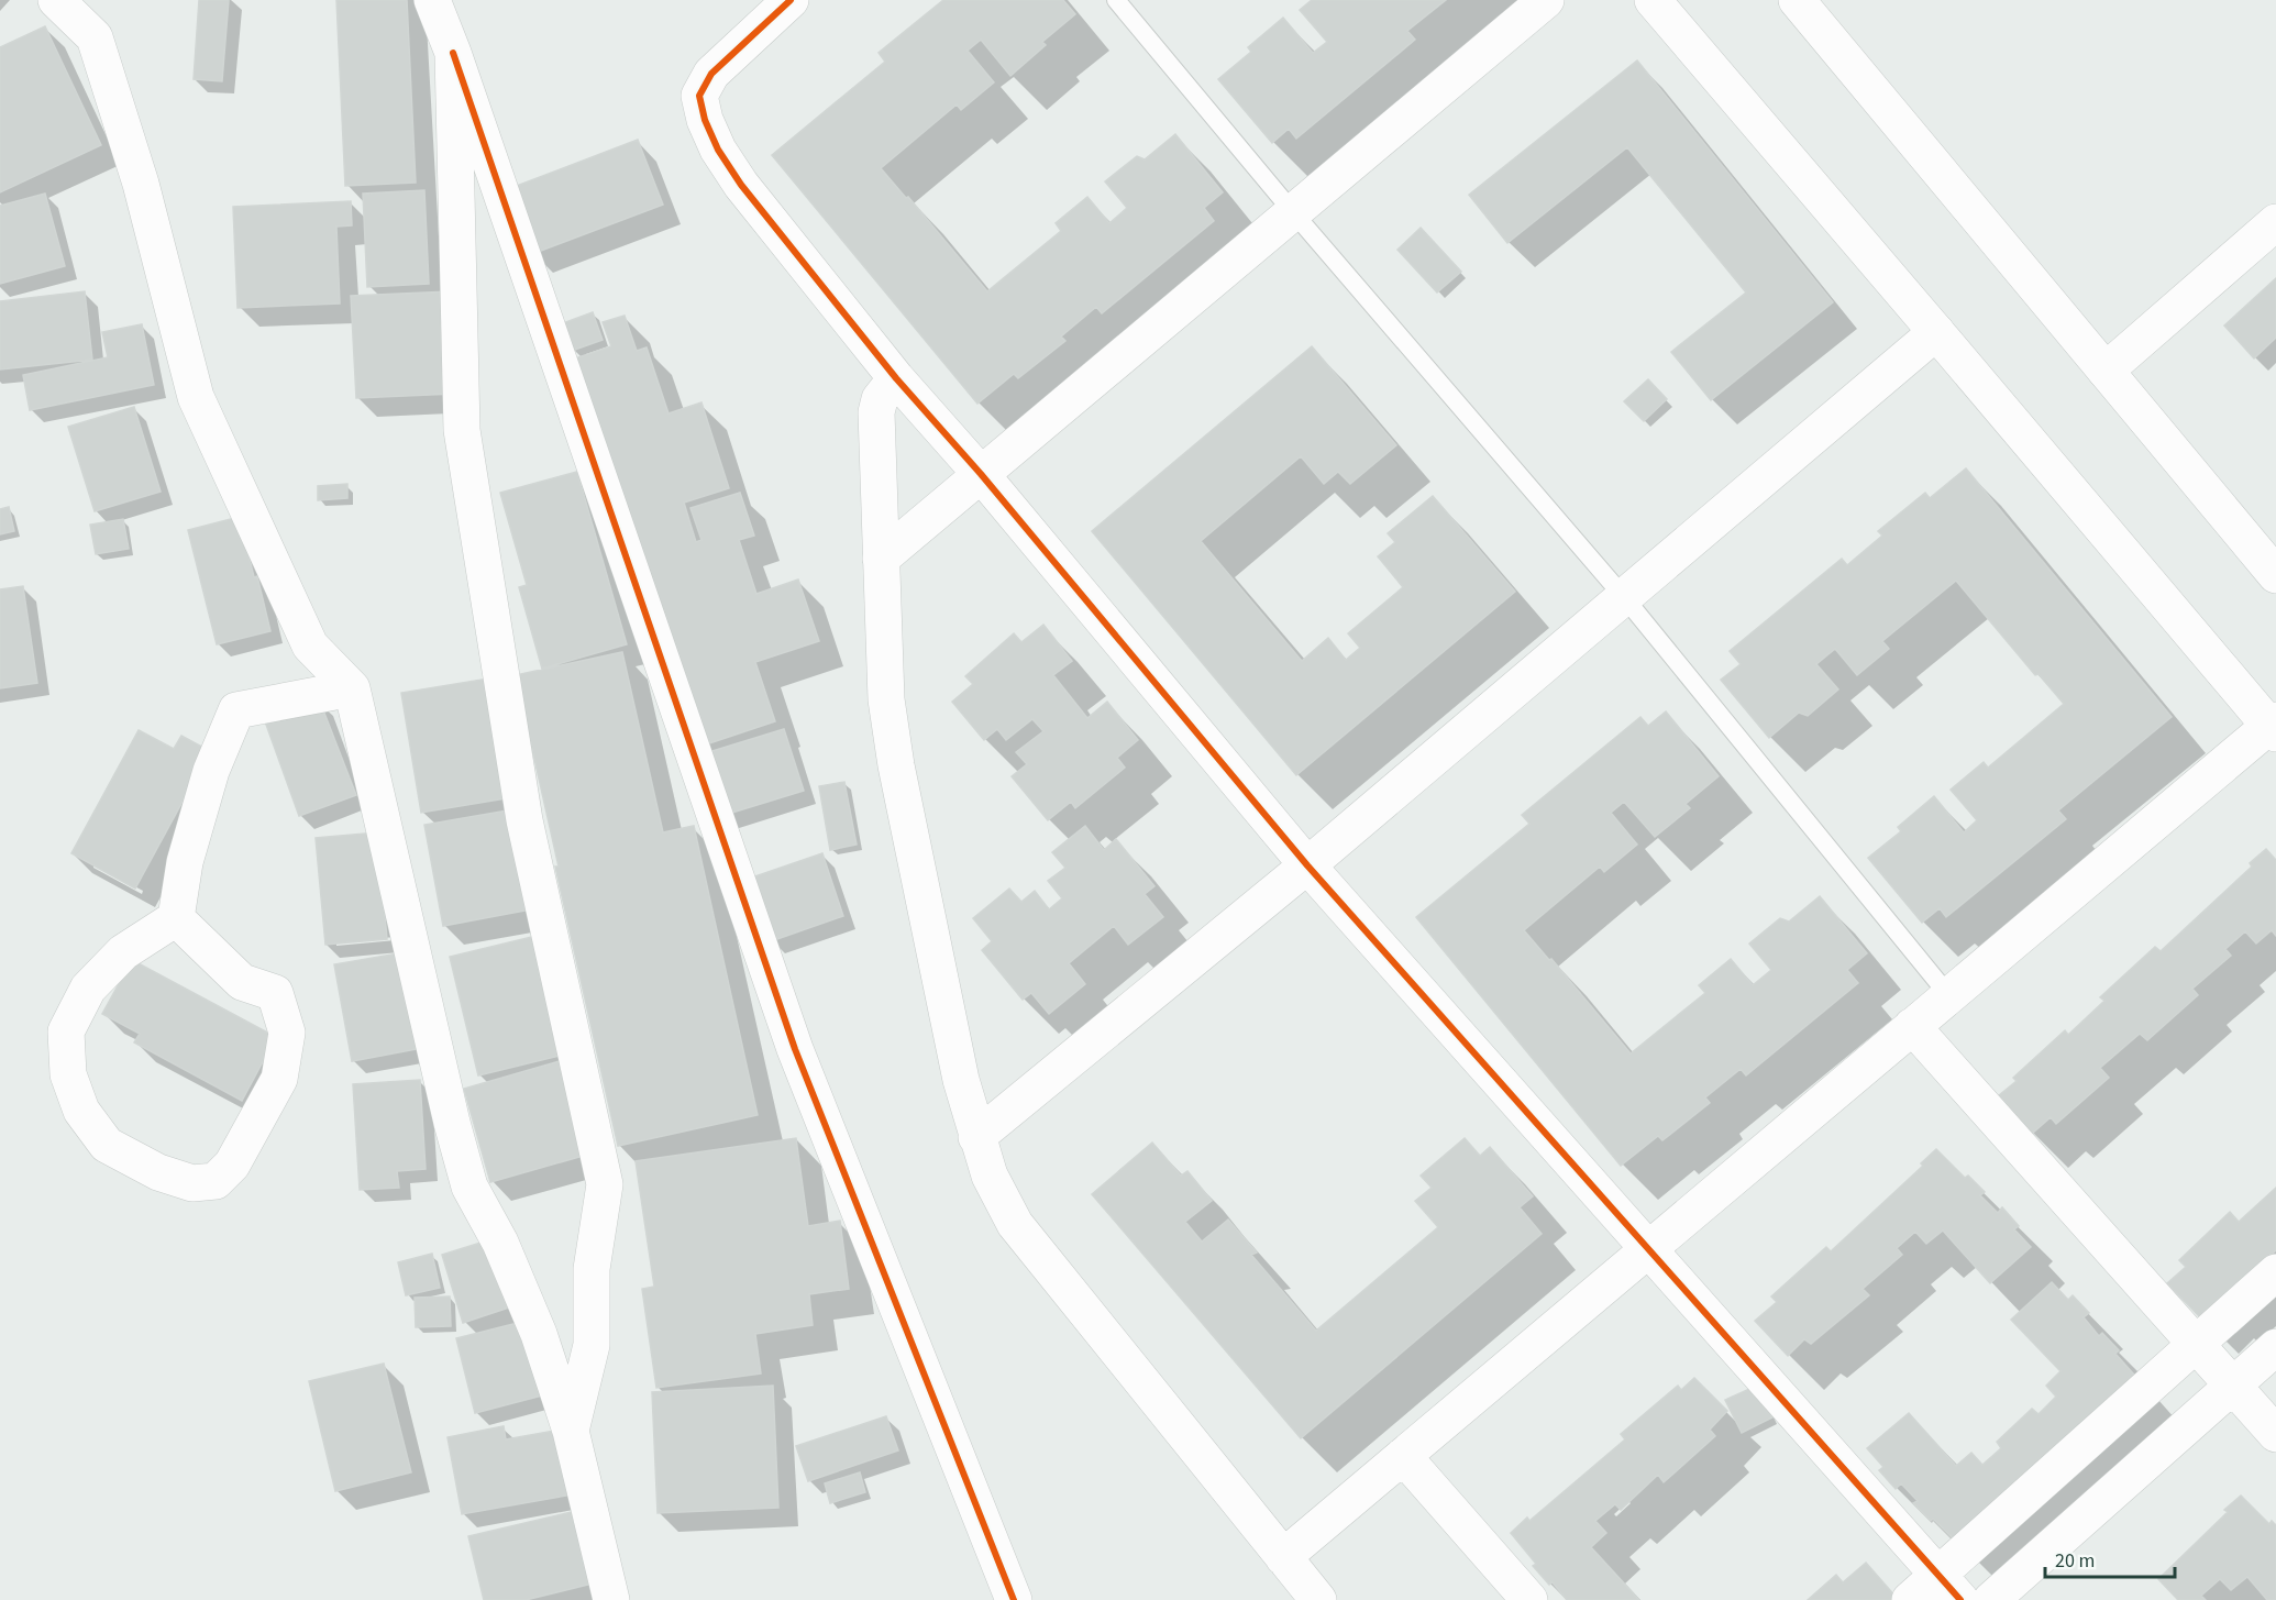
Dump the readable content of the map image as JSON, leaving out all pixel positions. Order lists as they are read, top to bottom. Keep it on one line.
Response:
{"scale_bar":"20 m"}
